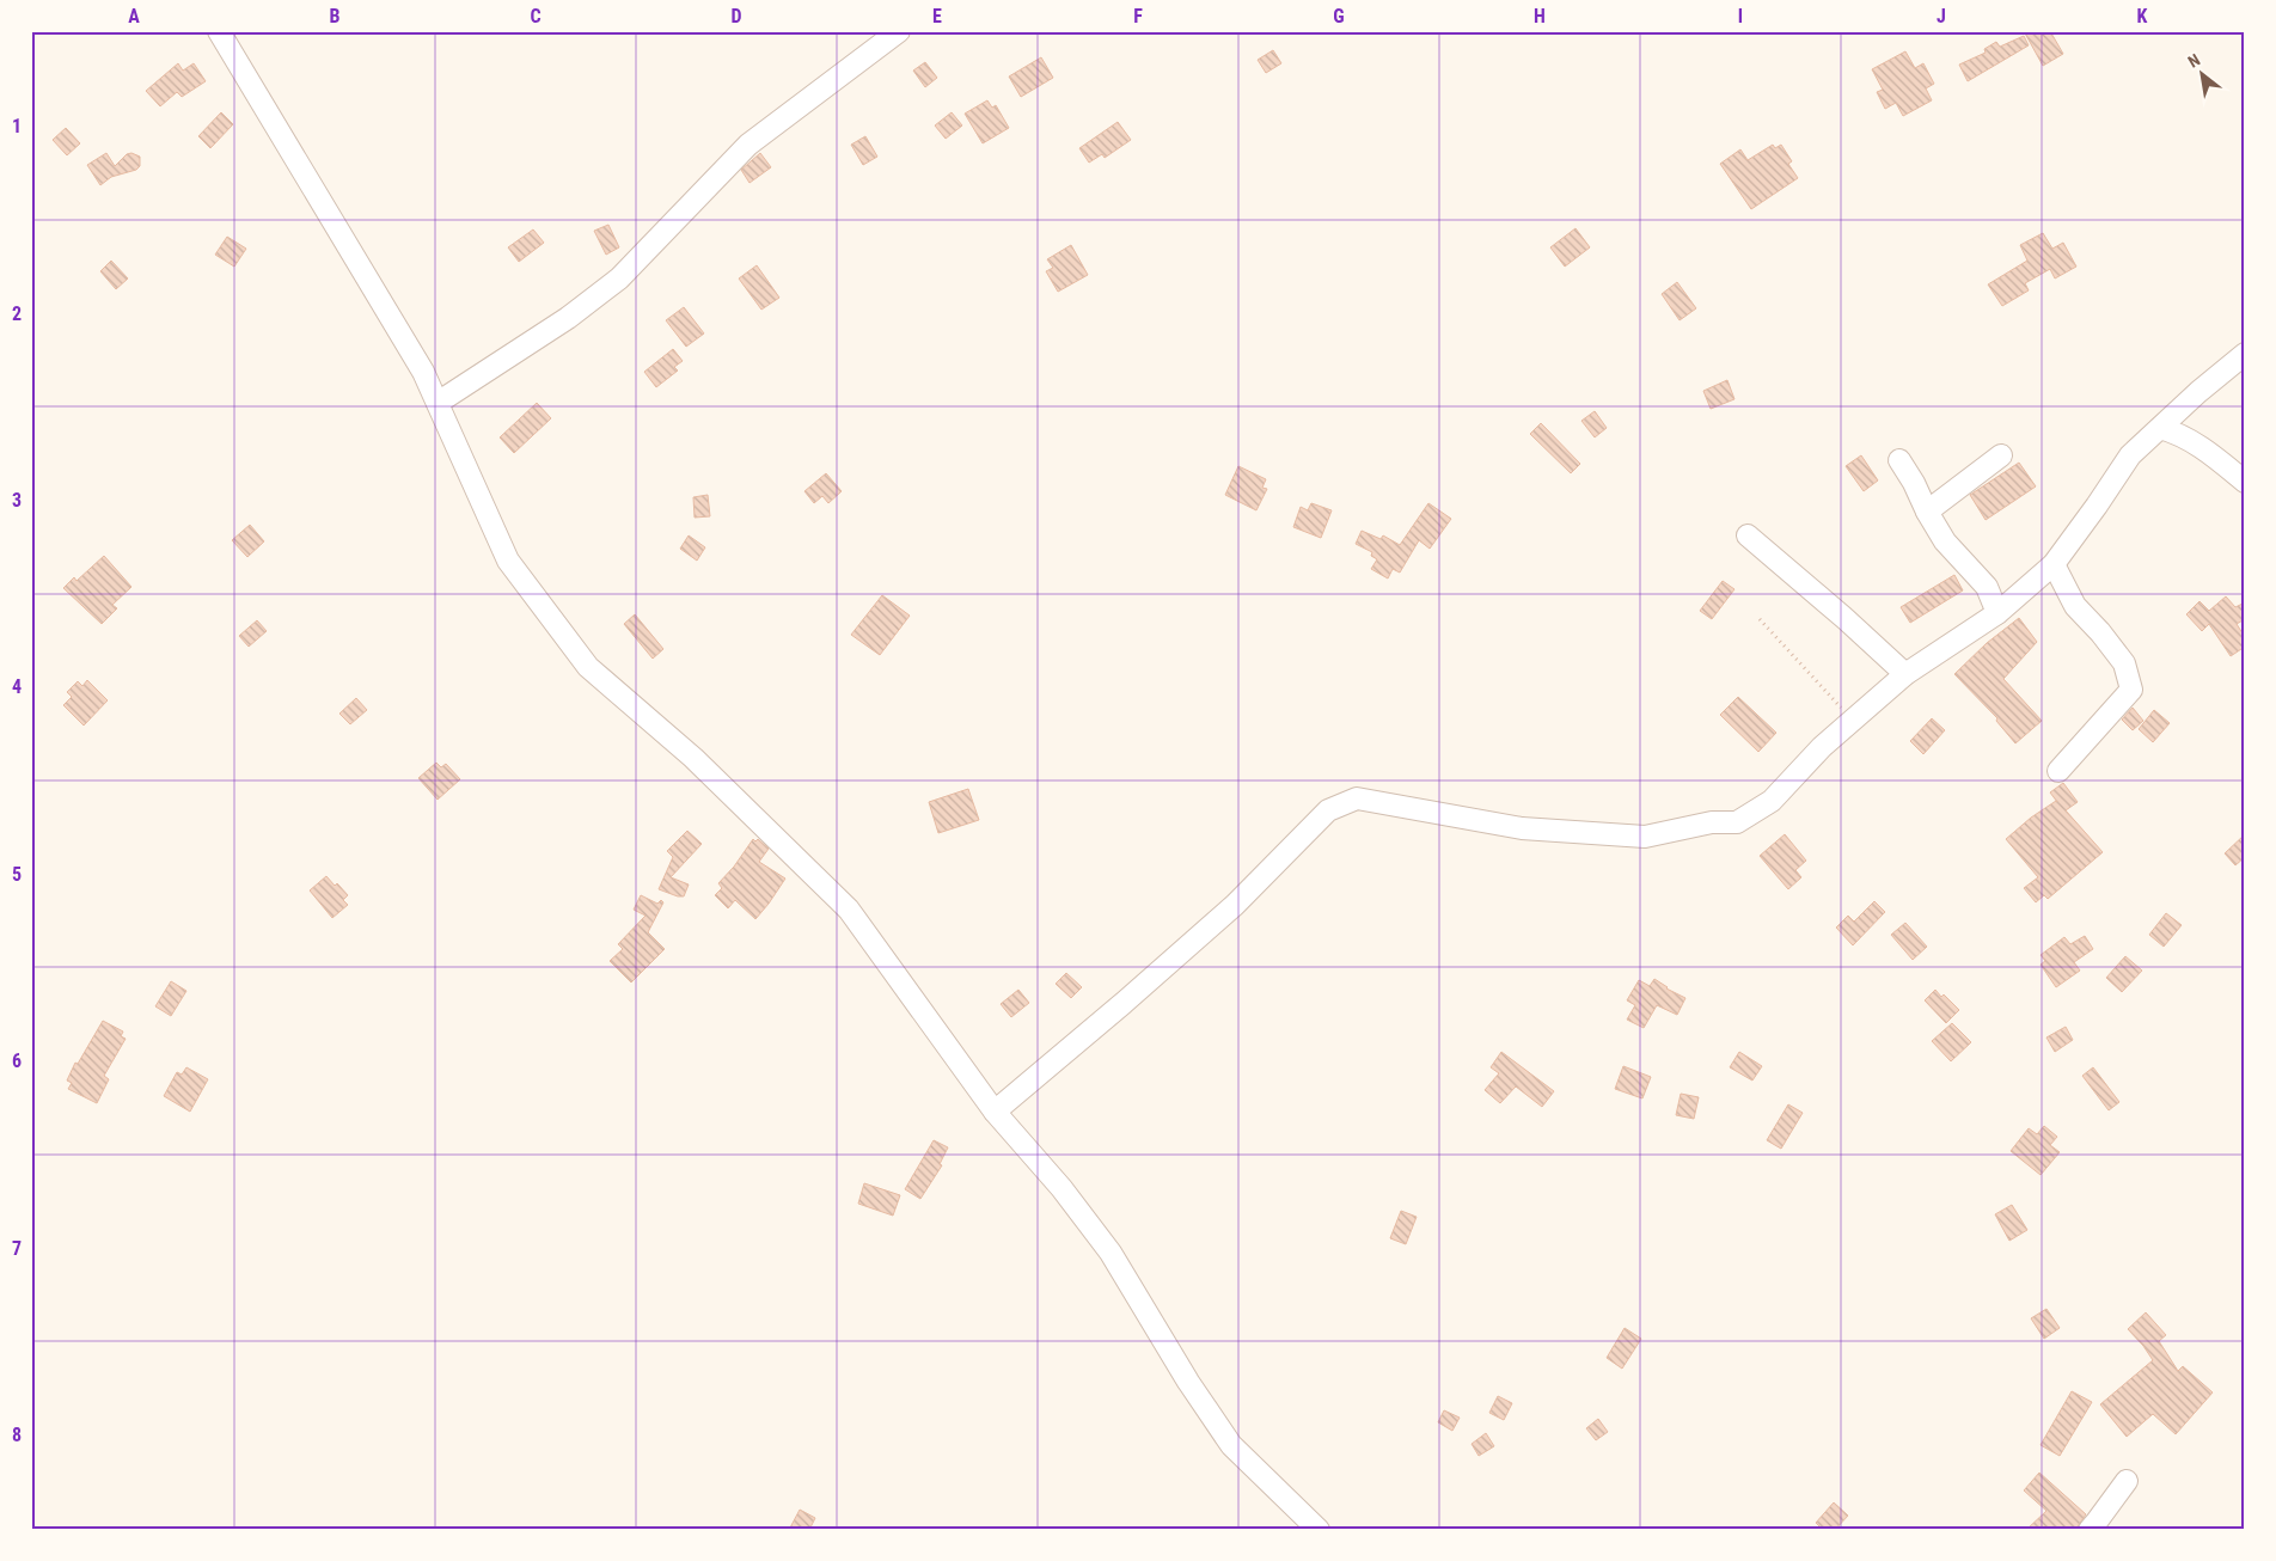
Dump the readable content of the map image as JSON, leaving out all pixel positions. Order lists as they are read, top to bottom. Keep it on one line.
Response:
{"north":"top left","grid":{"columns":["A","B","C","D","E","F","G","H","I","J","K"],"rows":["1","2","3","4","5","6","7","8"]}}
